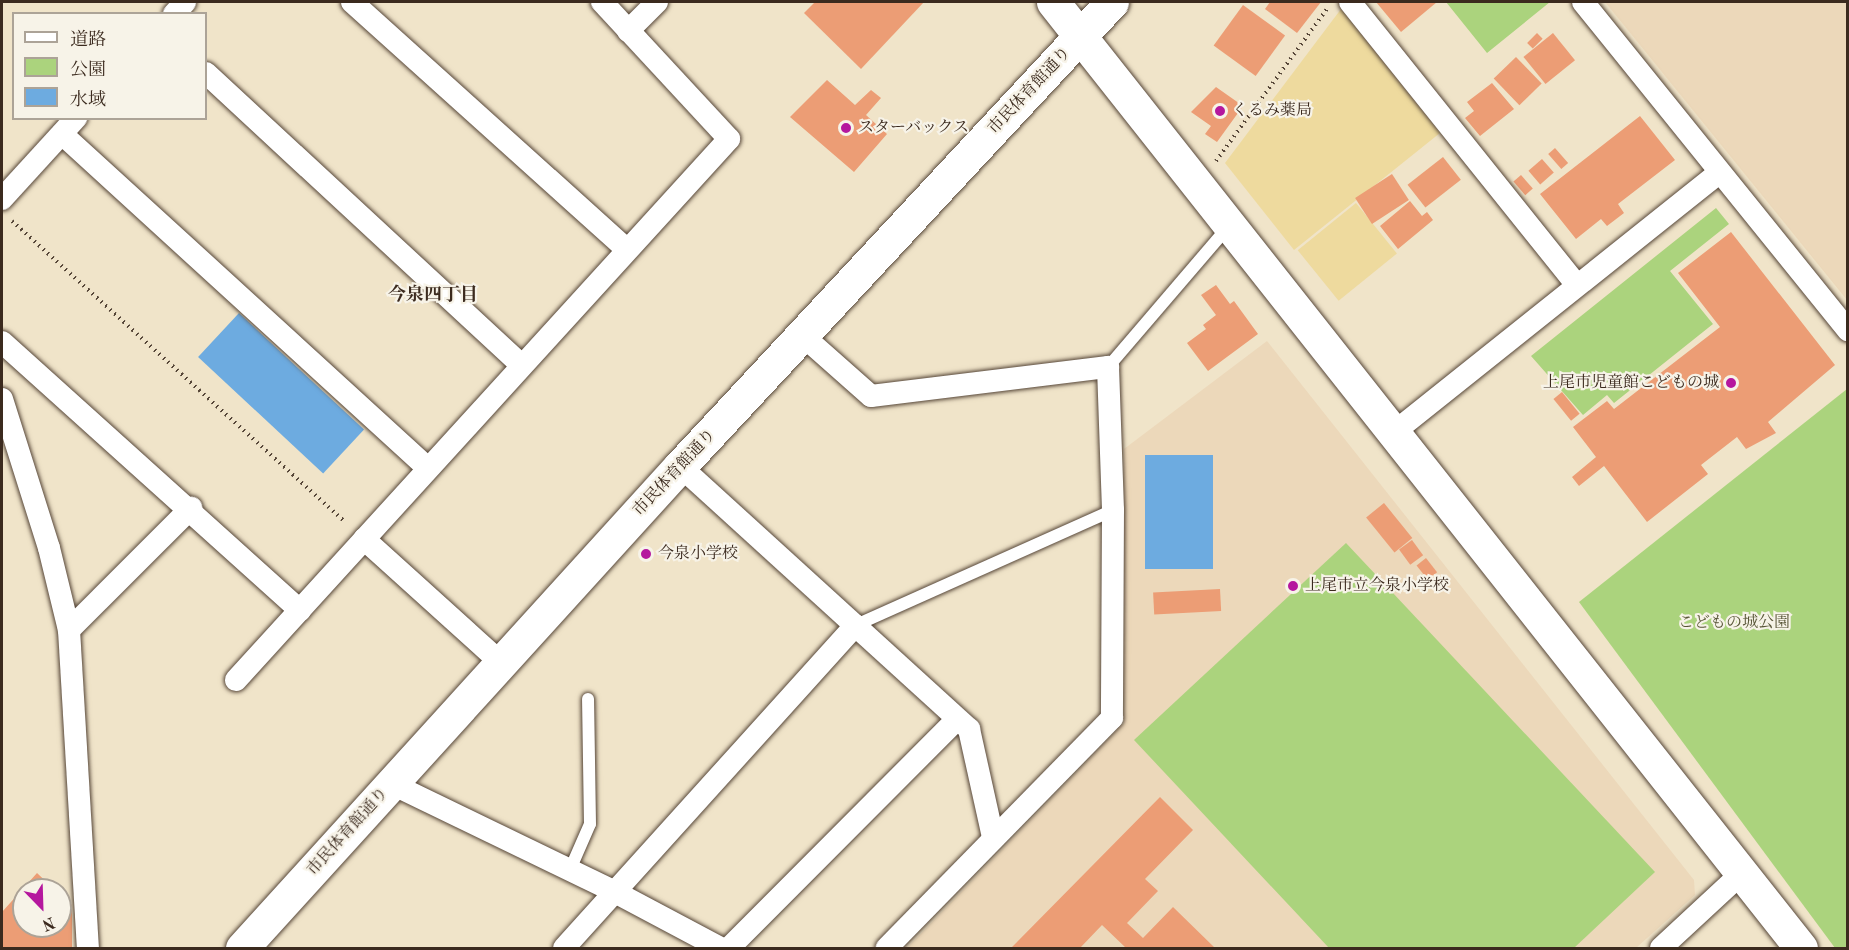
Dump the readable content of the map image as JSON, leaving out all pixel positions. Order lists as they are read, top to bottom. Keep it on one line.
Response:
{"streets":{"street":["市民体育館通り"]},"districts":["今泉四丁目"],"parks":["こどもの城公園"],"places":["くるみ薬局","スターバックス","上尾市児童館こどもの城","今泉小学校","上尾市立今泉小学校"],"legend":["道路","公園","水域"],"north":"bottom right"}
